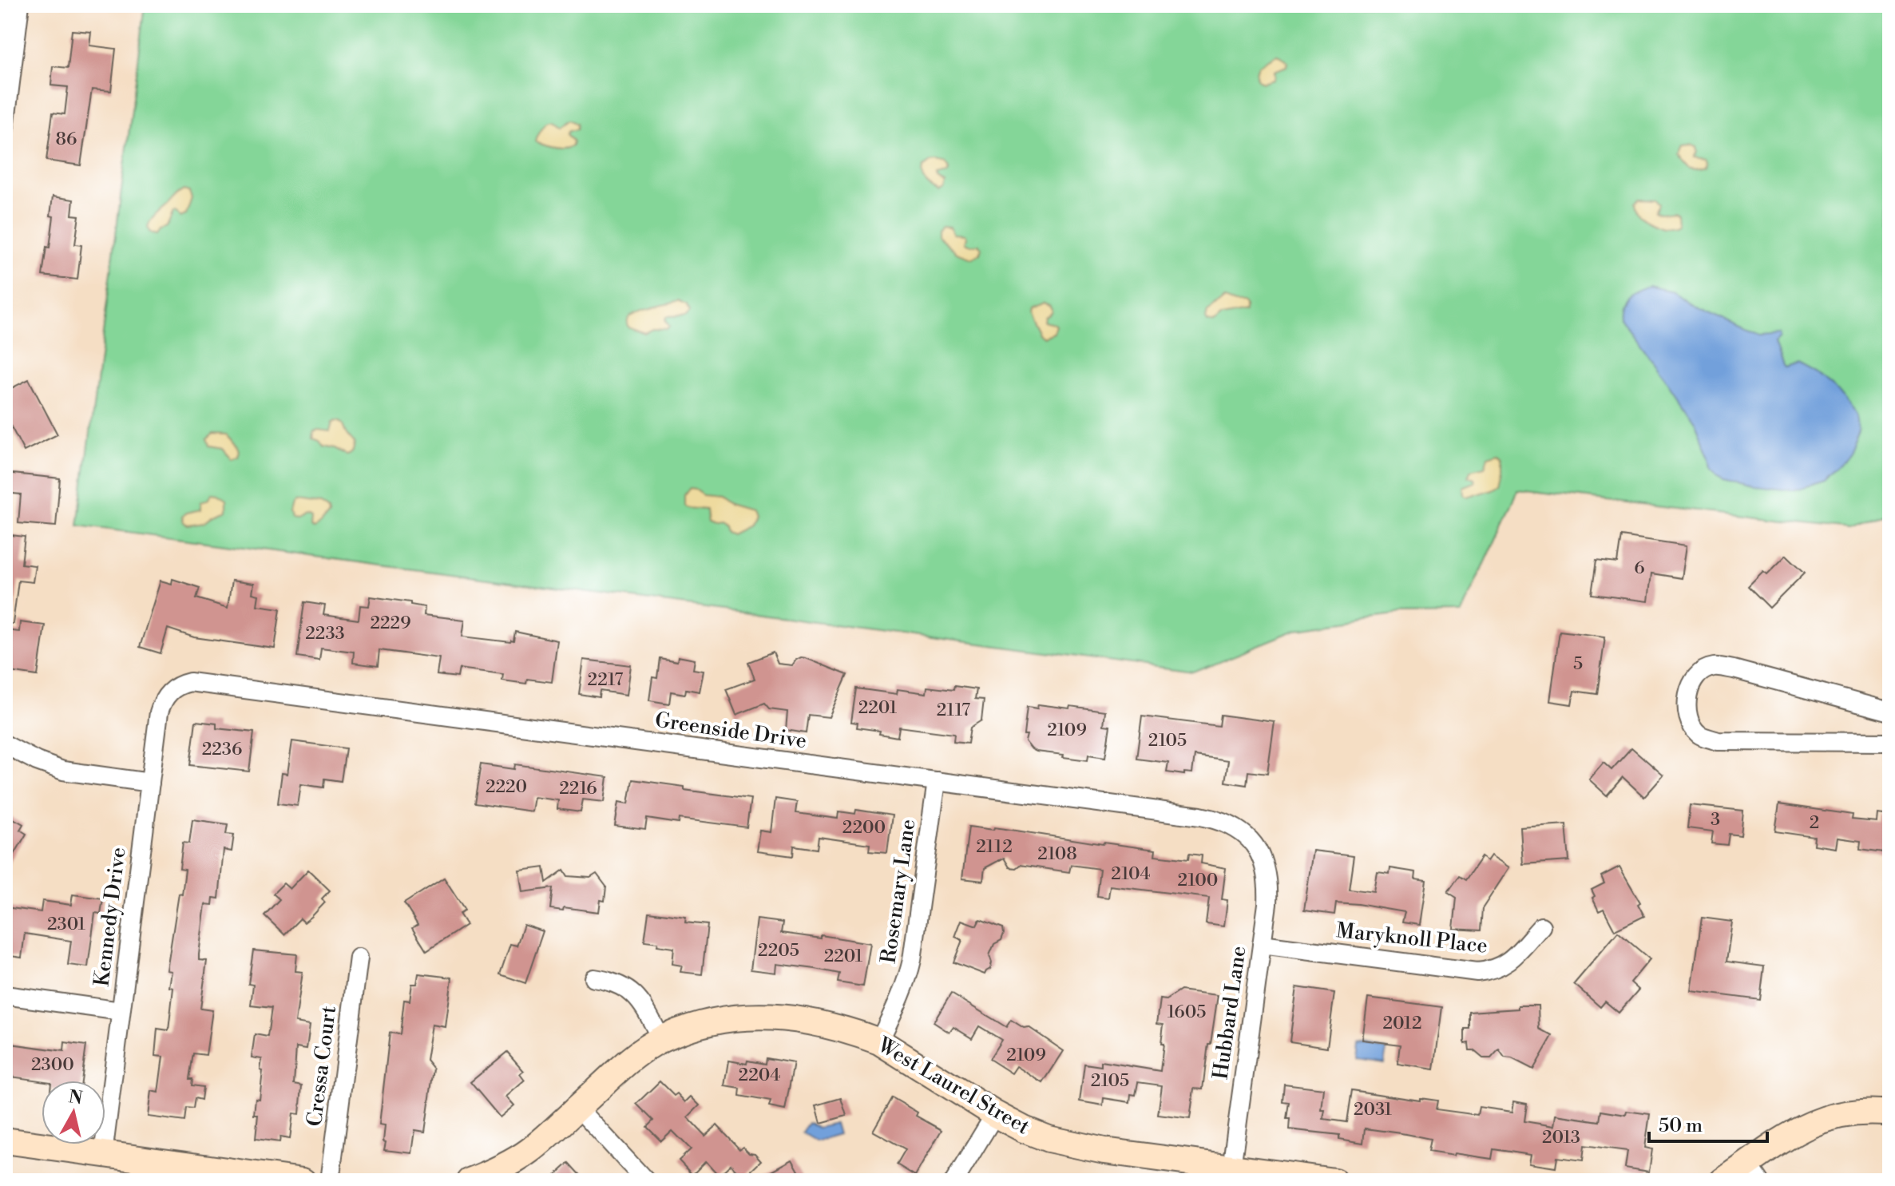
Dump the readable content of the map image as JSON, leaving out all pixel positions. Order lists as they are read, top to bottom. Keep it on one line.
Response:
{"streets":{"street":["Greenside Drive","Rosemary Lane","Kennedy Drive","Maryknoll Place","Hubbard Lane","Cressa Court","West Laurel Street"]},"crossings":[["Greenside Drive","Rosemary Lane"],["Greenside Drive","Kennedy Drive"],["Greenside Drive","Hubbard Lane"],["Rosemary Lane","West Laurel Street"],["Maryknoll Place","Hubbard Lane"],["Hubbard Lane","West Laurel Street"]],"house_numbers":["86","6","2229","2233","5","2217","2201","2117","2109","2105","2236","2220","2216","3","2","2200","2112","2108","2104","2100","2301","2205","2201","1605","2012","2109","2300","2204","2105","2031","2013"],"scale_bar":"50 m","north":"top"}
